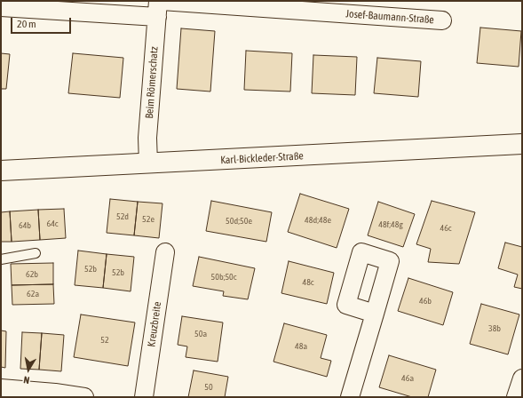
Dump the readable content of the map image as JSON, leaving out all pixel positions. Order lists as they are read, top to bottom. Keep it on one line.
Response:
{"streets":{"street":["Josef-Baumann-Straße","Beim Römerschatz","Karl-Bickleder-Straße","Kreuzbreite"]},"crossings":[["Josef-Baumann-Straße","Beim Römerschatz"],["Beim Römerschatz","Karl-Bickleder-Straße"]],"house_numbers":["52d","52e","48d;48e","50d;50e","64c","48f;48g","64b","46c","52b","52b","62b","50b;50c","48c","62a","46b","38b","50a","52","48a","46a","50"],"scale_bar":"20 m","north":"bottom"}
